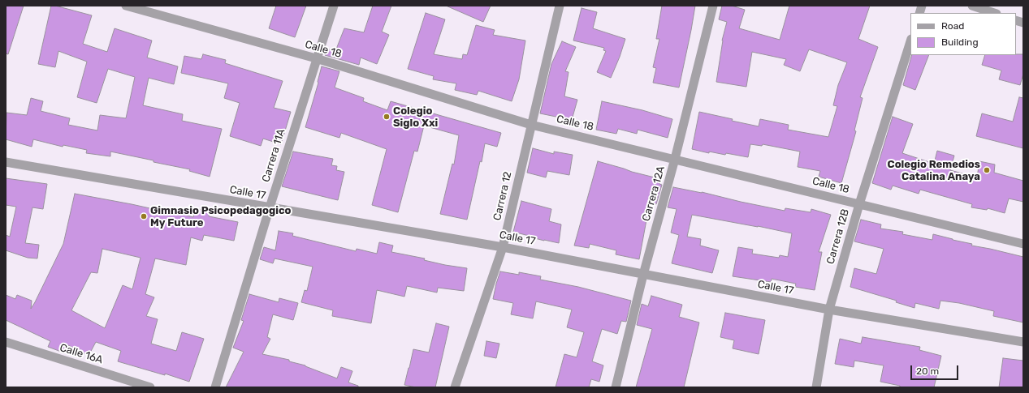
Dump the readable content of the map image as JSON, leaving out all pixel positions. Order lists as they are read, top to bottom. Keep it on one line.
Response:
{"streets":{"street":["Calle 18","Carrera 11A","Calle 17","Carrera 12A","Carrera 12","Carrera 12B","Calle 16A"]},"crossings":[["Calle 18","Carrera 11A"],["Calle 18","Carrera 12A"],["Calle 18","Carrera 12"],["Calle 18","Carrera 12B"],["Carrera 11A","Calle 17"],["Calle 17","Carrera 12A"],["Calle 17","Carrera 12"],["Calle 17","Carrera 12B"]],"places":["Colegio Siglo Xxi","Colegio Remedios Catalina Anaya","Gimnasio Psicopedagogico My Future"],"legend":["Road","Building"],"scale_bar":"20 m"}
